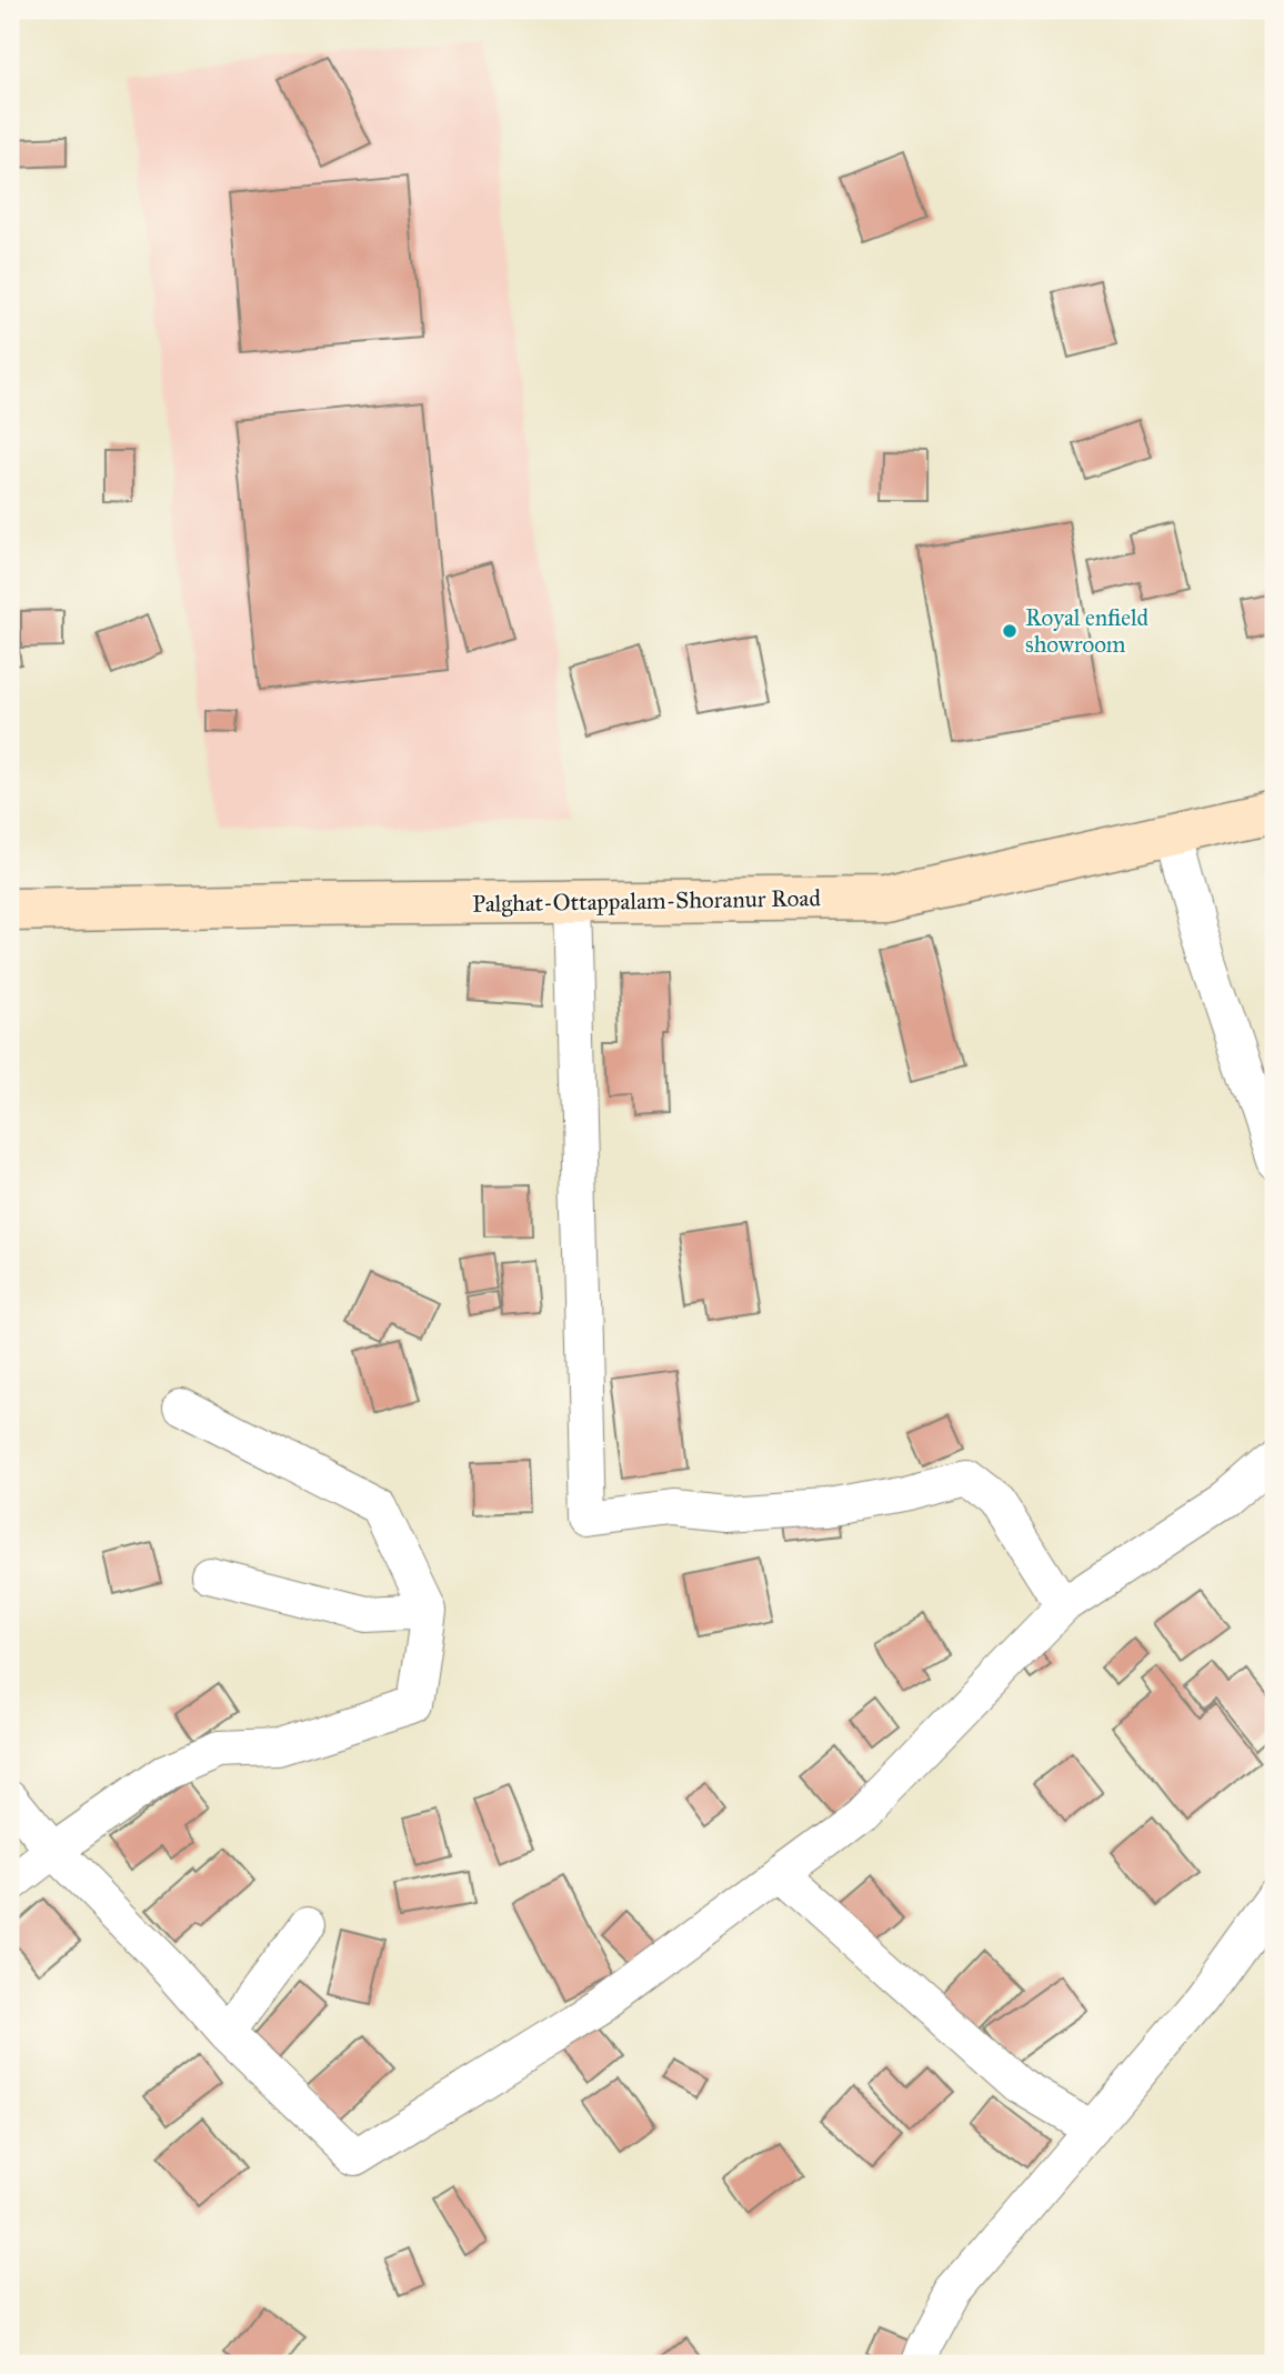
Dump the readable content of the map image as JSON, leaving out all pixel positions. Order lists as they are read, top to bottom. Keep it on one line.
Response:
{"streets":{"main road":["Palghat-Ottappalam-Shoranur Road"]},"places":["Royal enfield showroom"]}
